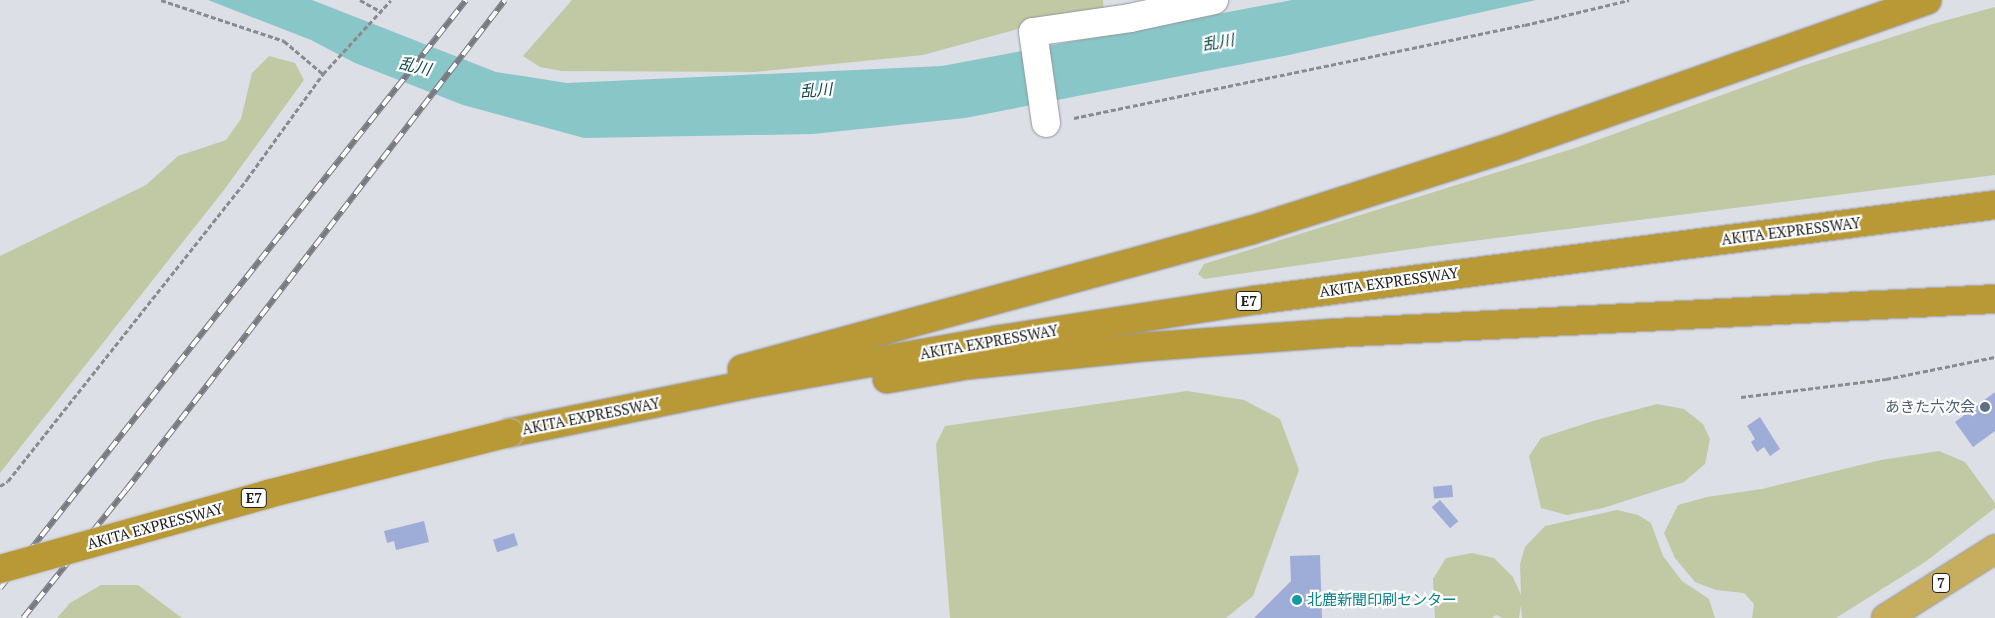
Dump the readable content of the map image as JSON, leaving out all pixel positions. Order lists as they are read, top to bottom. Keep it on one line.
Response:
{"streets":{"highway":["AKITA EXPRESSWAY","E7","7"]},"water":["乱川"],"places":["あきた六次会","北鹿新聞印刷センター"]}
